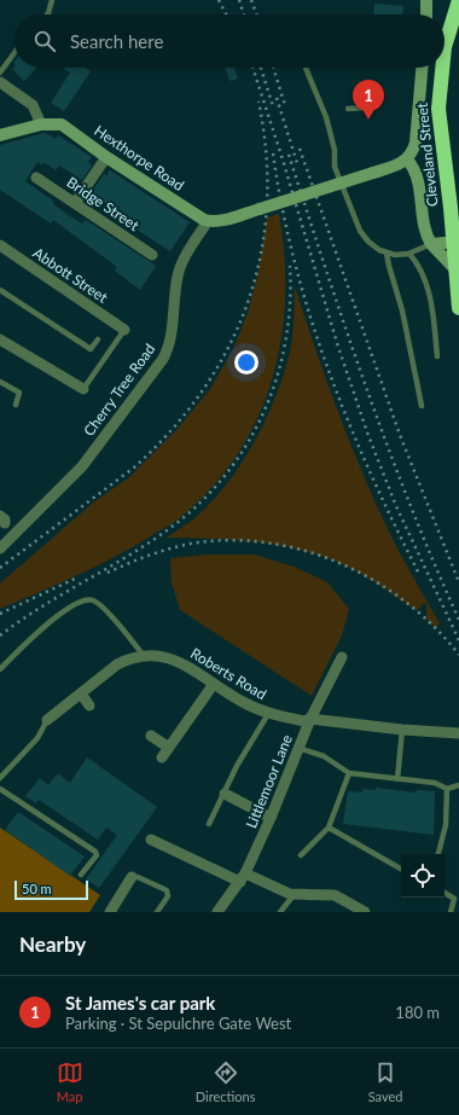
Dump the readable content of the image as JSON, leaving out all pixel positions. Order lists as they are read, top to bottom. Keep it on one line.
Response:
{"streets":{"highway":["Cleveland Street"],"street":["Hexthorpe Road","Bridge Street","Abbott Street","Cherry Tree Road","Roberts Road","Littlemoor Lane"]},"crossings":[["Hexthorpe Road","Cherry Tree Road"],["Roberts Road","Littlemoor Lane"]],"scale_bar":"50 m","page":{"search":"Search here","pins":"1","scale":"50 m","heading":"Nearby","list":[{"mark":"1","name":"St James's car park","note":"Parking · St Sepulchre Gate West","value":"180 m"}],"nav":["Map","Directions","Saved"]}}
